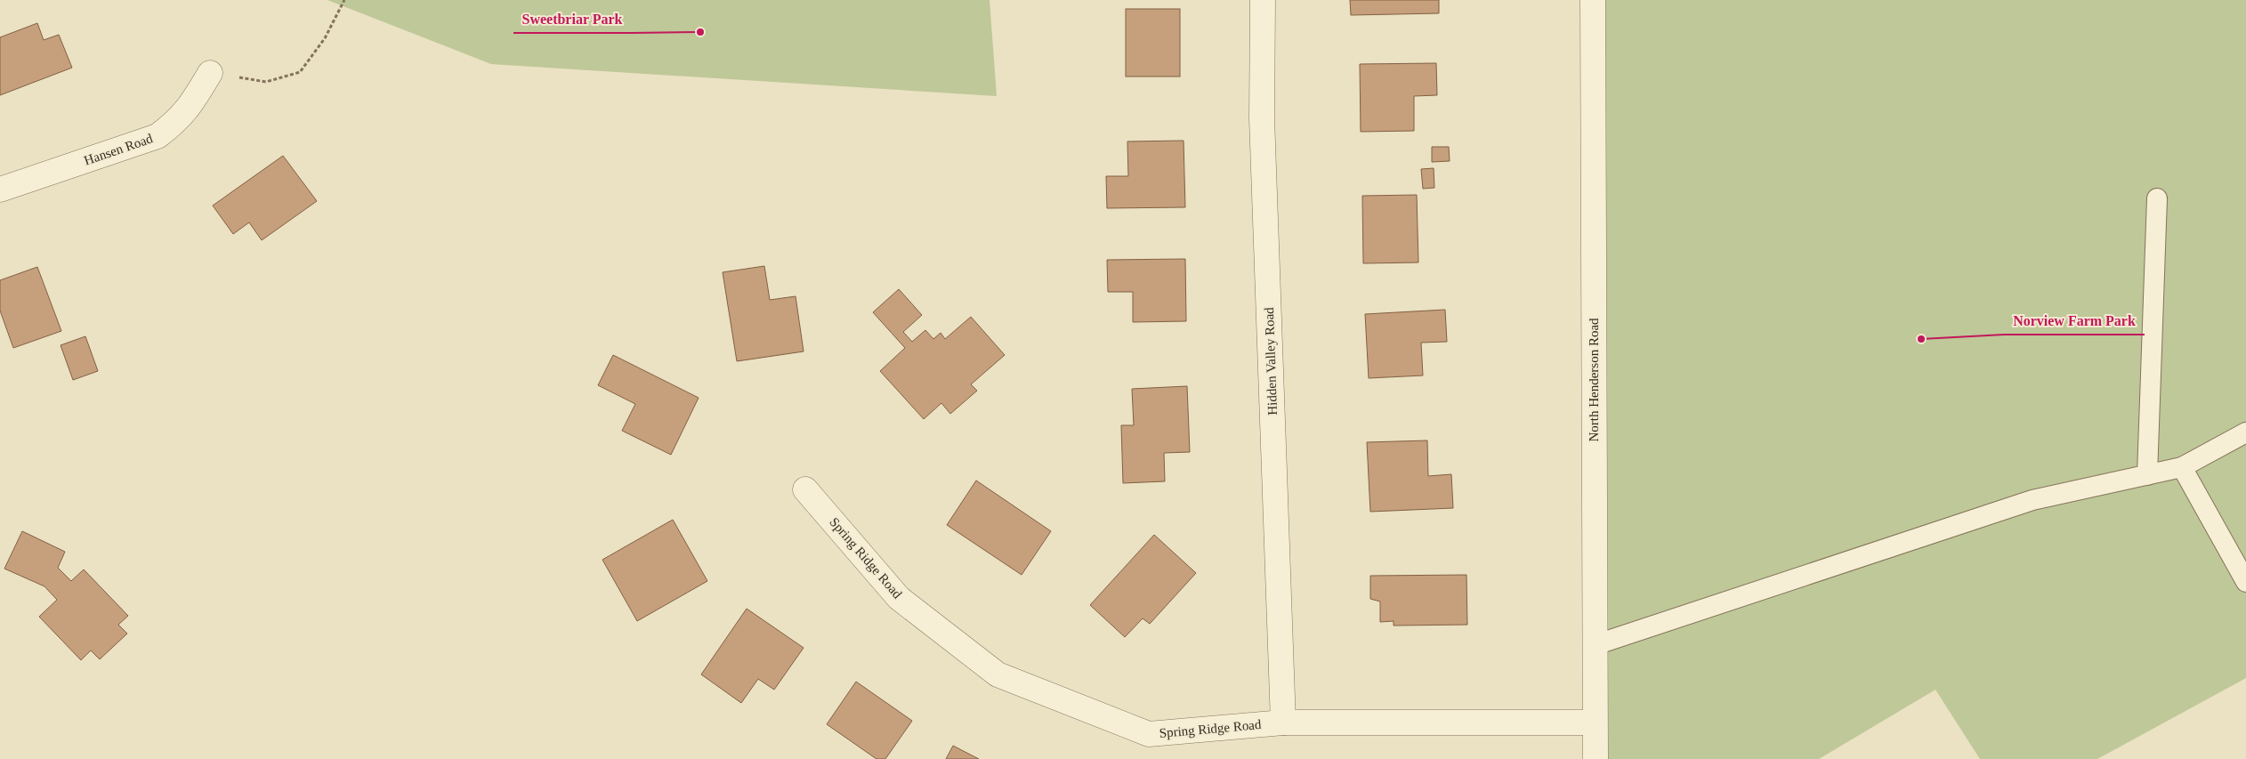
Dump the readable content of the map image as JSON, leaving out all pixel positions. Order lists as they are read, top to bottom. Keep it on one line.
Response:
{"streets":{"street":["Hansen Road","Hidden Valley Road","North Henderson Road","Spring Ridge Road"]},"crossings":[["Hidden Valley Road","Spring Ridge Road"],["North Henderson Road","Spring Ridge Road"]],"places":["Sweetbriar Park","Norview Farm Park"]}
